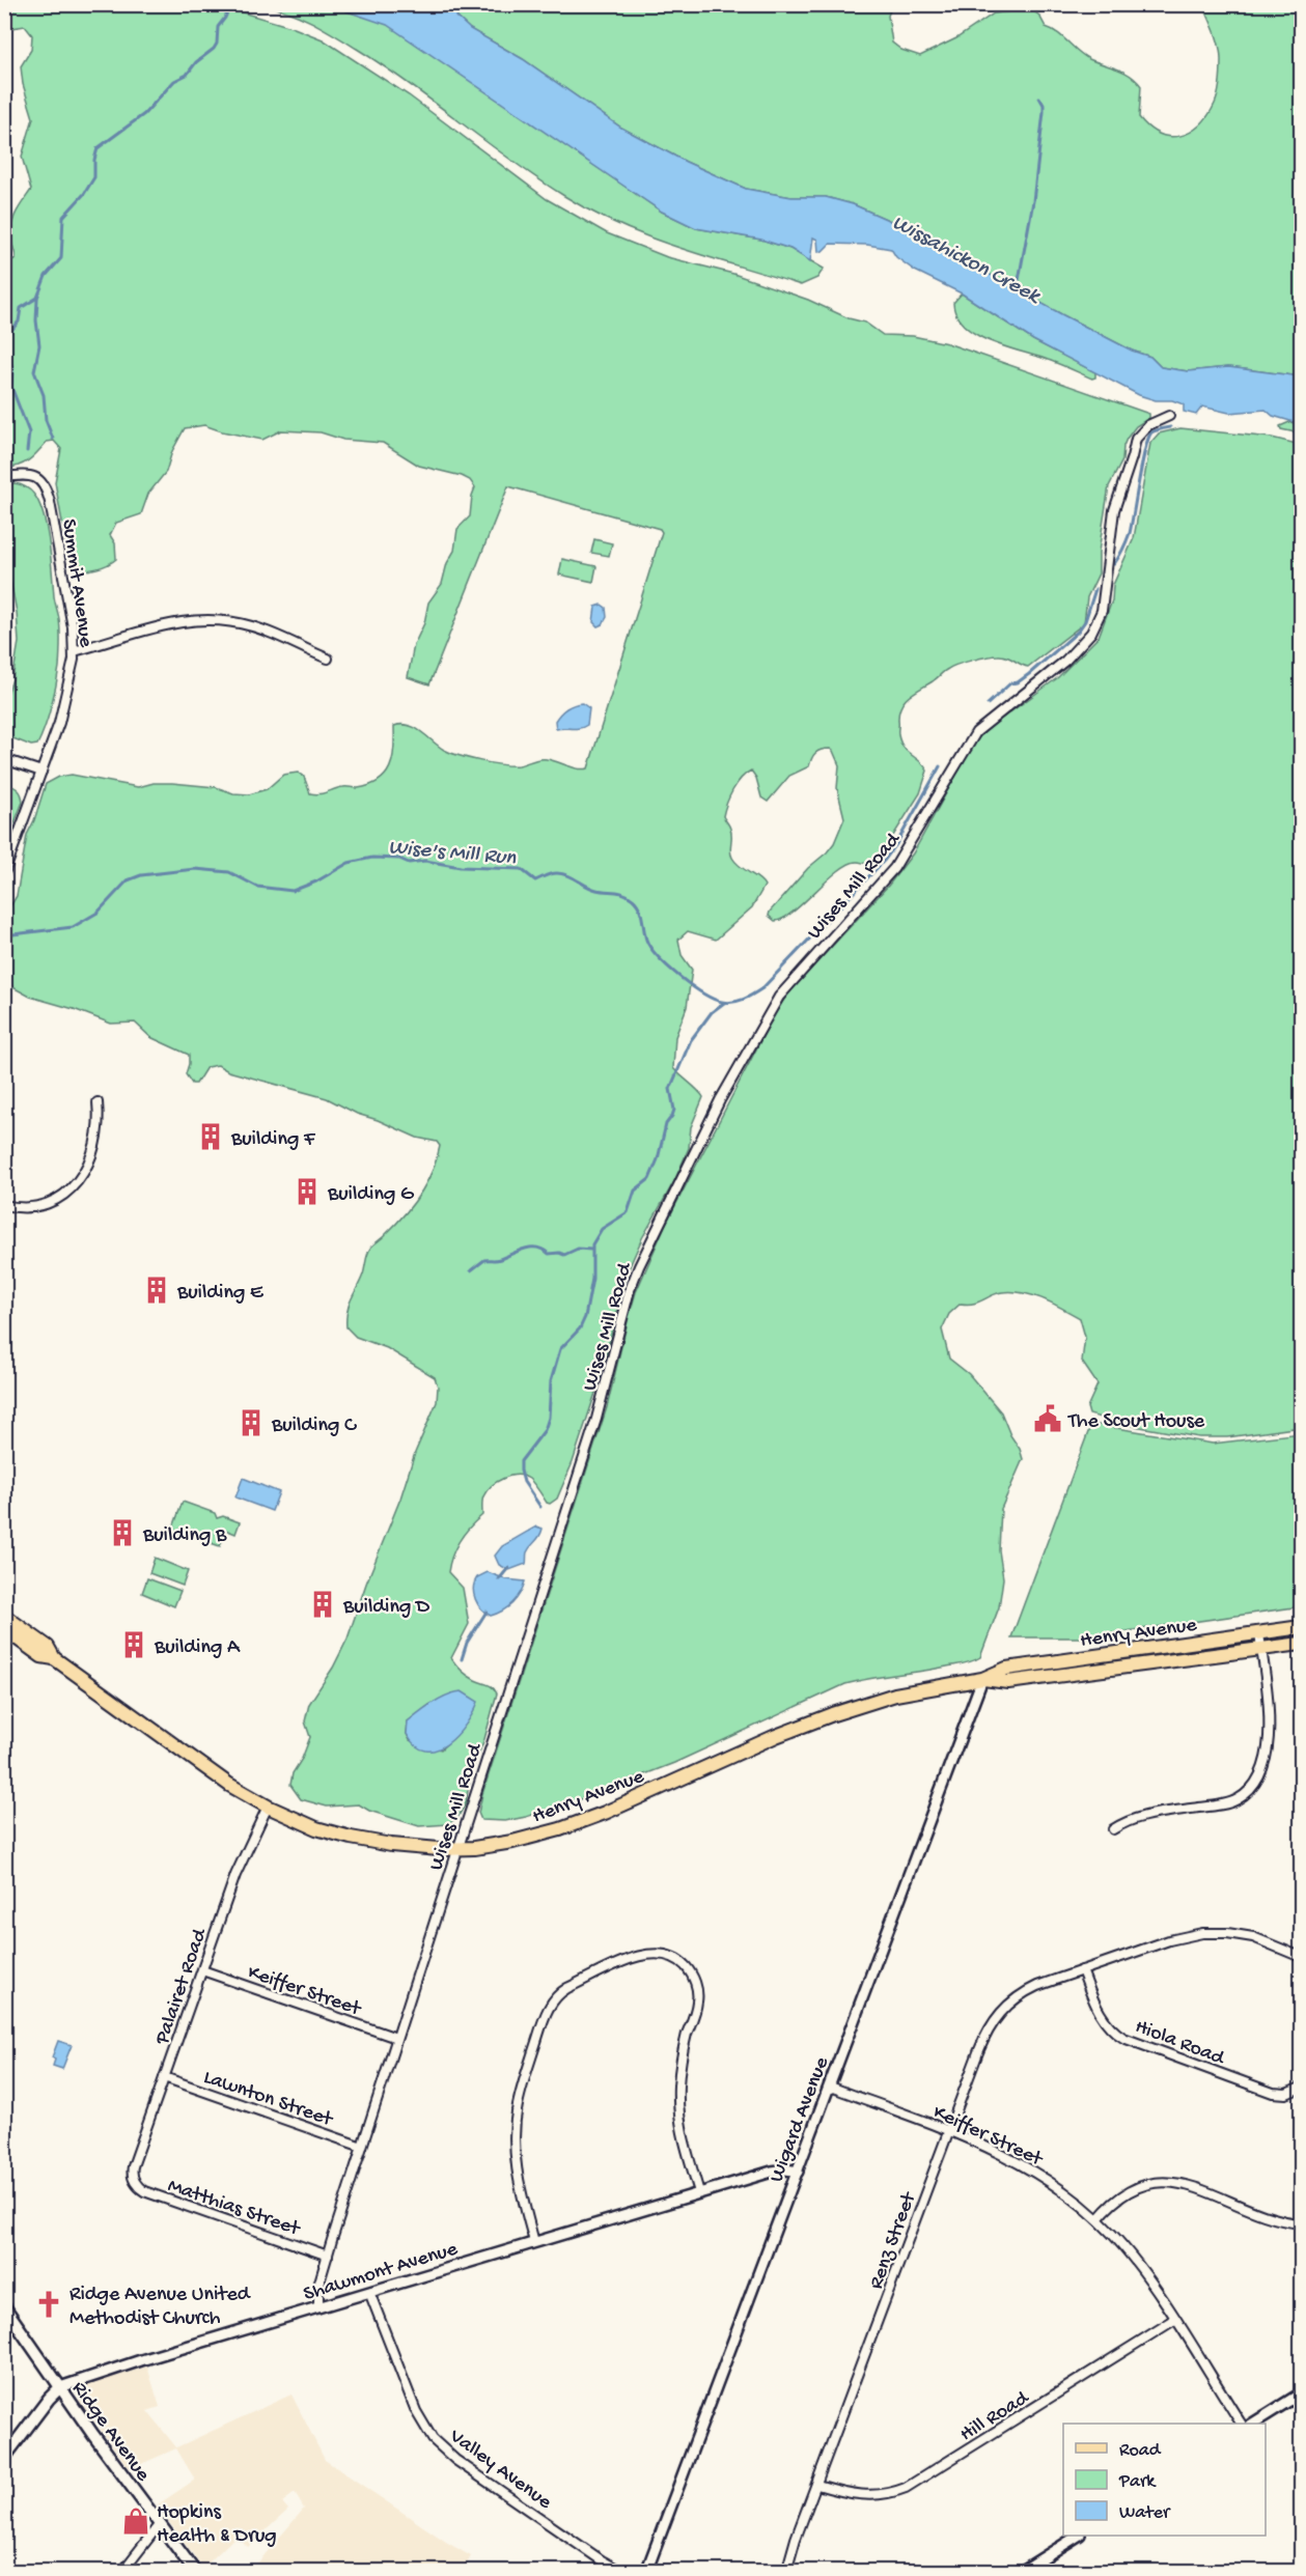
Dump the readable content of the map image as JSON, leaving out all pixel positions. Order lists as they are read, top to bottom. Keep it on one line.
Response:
{"streets":{"main road":["Henry Avenue","Shawmont Avenue","Ridge Avenue"],"street":["Summit Avenue","Wises Mill Road","Palairet Road","Keiffer Street","Hiola Road","Lawnton Street","Wigard Avenue","Matthias Street","Renz Street","Hill Road","Valley Avenue"]},"crossings":[["Wises Mill Road","Henry Avenue"],["Wises Mill Road","Keiffer Street"],["Wises Mill Road","Lawnton Street"],["Wises Mill Road","Matthias Street"],["Wises Mill Road","Shawmont Avenue"],["Henry Avenue","Palairet Road"],["Henry Avenue","Wigard Avenue"],["Palairet Road","Keiffer Street"],["Palairet Road","Lawnton Street"],["Palairet Road","Matthias Street"],["Keiffer Street","Wigard Avenue"],["Keiffer Street","Renz Street"],["Keiffer Street","Hill Road"],["Hiola Road","Renz Street"],["Wigard Avenue","Shawmont Avenue"],["Renz Street","Hill Road"],["Shawmont Avenue","Ridge Avenue"],["Shawmont Avenue","Valley Avenue"]],"water":["Wissahickon Creek","Wise's Mill Run"],"places":{"building":["Building F","Building G","Building E","Building C","Building B","Building D","Building A"],"public building":["The Scout House"],"church":["Ridge Avenue United Methodist Church"],"shop":["Hopkins Health & Drug"]},"legend":["Road","Park","Water"]}
